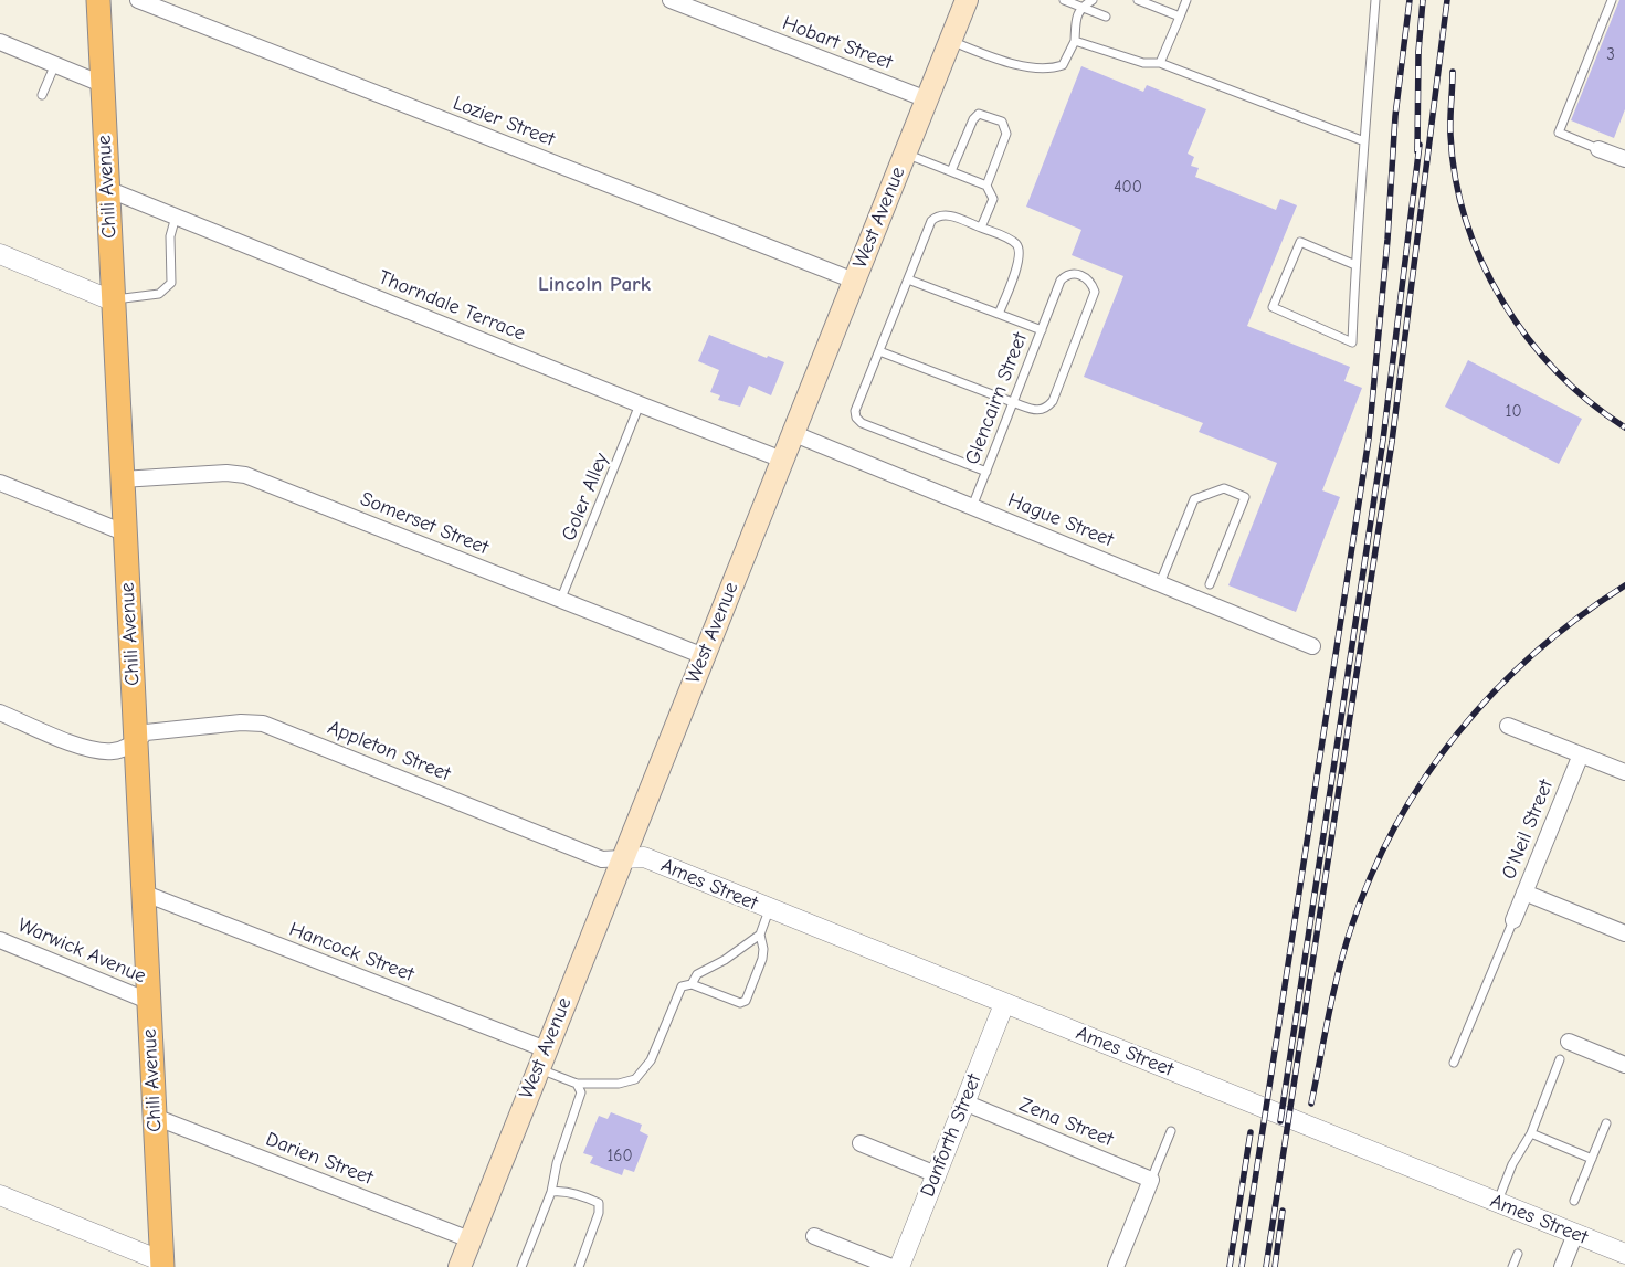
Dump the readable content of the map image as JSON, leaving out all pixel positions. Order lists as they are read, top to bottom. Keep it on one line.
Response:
{"streets":{"main road":["Chili Avenue","West Avenue"],"street":["Hobart Street","Lozier Street","Thorndale Terrace","Hague Street","Somerset Street","Appleton Street","O'Neil Street","Ames Street","Warwick Avenue","Hancock Street","Zena Street","Danforth Street","Darien Street"],"lane":["Glencairn Street","Goler Alley"]},"crossings":[["Hobart Street","West Avenue"],["Lozier Street","West Avenue"],["Chili Avenue","Thorndale Terrace"],["Chili Avenue","Somerset Street"],["Chili Avenue","Appleton Street"],["Chili Avenue","Warwick Avenue"],["Chili Avenue","Hancock Street"],["Chili Avenue","Darien Street"],["West Avenue","Thorndale Terrace"],["West Avenue","Hague Street"],["West Avenue","Somerset Street"],["West Avenue","Appleton Street"],["West Avenue","Ames Street"],["West Avenue","Hancock Street"],["West Avenue","Darien Street"],["Thorndale Terrace","Goler Alley"],["Glencairn Street","Hague Street"],["Goler Alley","Somerset Street"],["Appleton Street","Ames Street"],["Ames Street","Danforth Street"],["Zena Street","Danforth Street"]],"districts":["Lincoln Park"],"house_numbers":["3","400","10","160"]}
